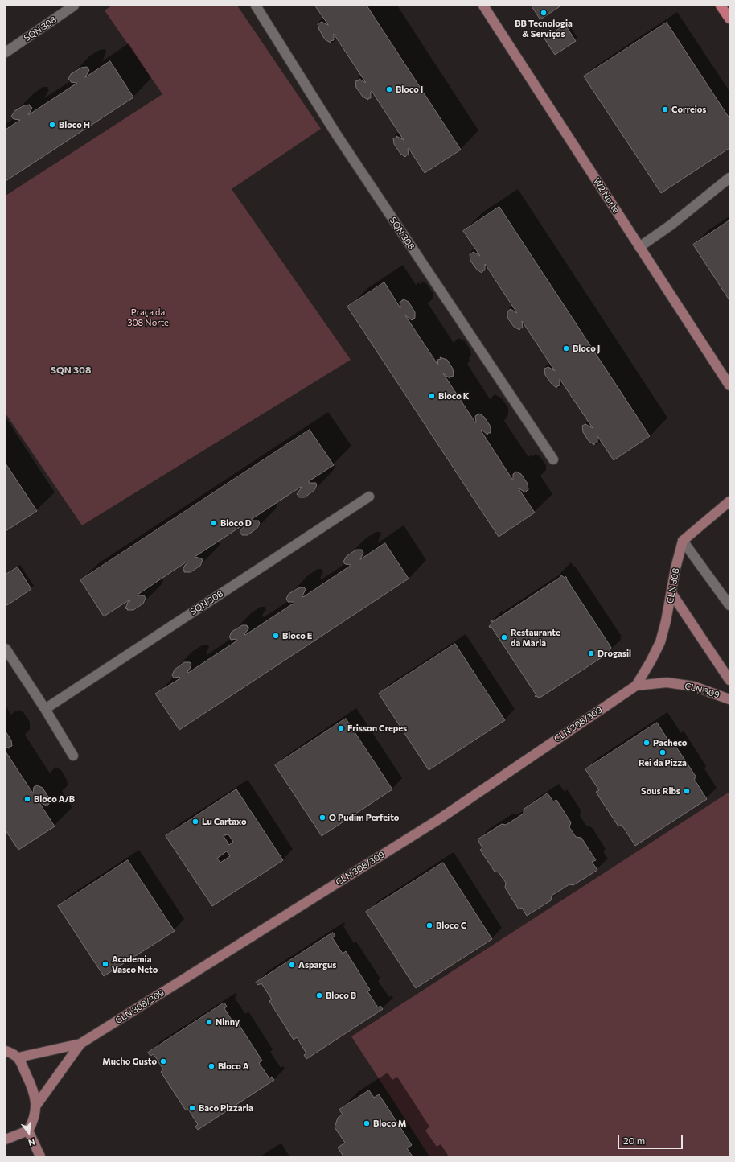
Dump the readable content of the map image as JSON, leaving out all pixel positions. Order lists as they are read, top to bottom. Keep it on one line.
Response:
{"streets":{"street":["SQN 308","W2 Norte","CLN 308","CLN 309","CLN 308/309"]},"crossings":[["CLN 308","CLN 309"],["CLN 308","CLN 308/309"],["CLN 309","CLN 308/309"]],"districts":["SQN 308"],"parks":["Praça da 308 Norte"],"places":["BB Tecnologia & Serviços","Bloco I","Correios","Bloco H","Bloco J","Bloco K","Bloco D","Bloco E","Restaurante da Maria","Drogasil","Frisson Crepes","Pacheco","Rei da Pizza","Sous Ribs","Bloco A/B","O Pudim Perfeito","Lu Cartaxo","Bloco C","Academia Vasco Neto","Aspargus","Bloco B","Ninny","Mucho Gusto","Bloco A","Baco Pizzaria","Bloco M"],"scale_bar":"20 m","north":"bottom"}
